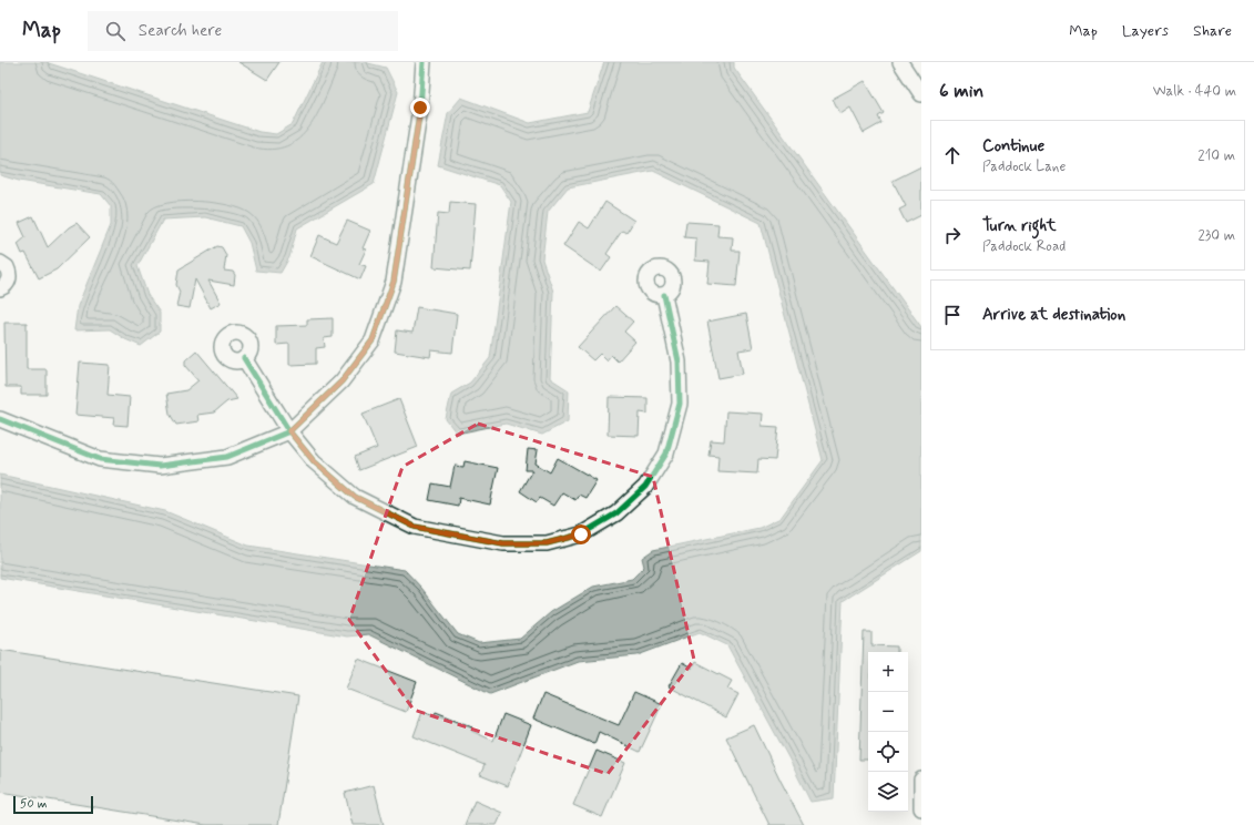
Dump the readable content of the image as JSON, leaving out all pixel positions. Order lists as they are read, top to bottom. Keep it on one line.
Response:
{"scale_bar":"50 m","page":{"header":"Map","search":"Search here","nav":["Map","Layers","Share"],"heading":["6 min","Walk · 440 m"],"list":[["Continue","Paddock Lane","210 m"],["Turn right","Paddock Road","230 m"],"Arrive at destination"],"map_buttons":["+","−"],"scale":"50 m"}}
